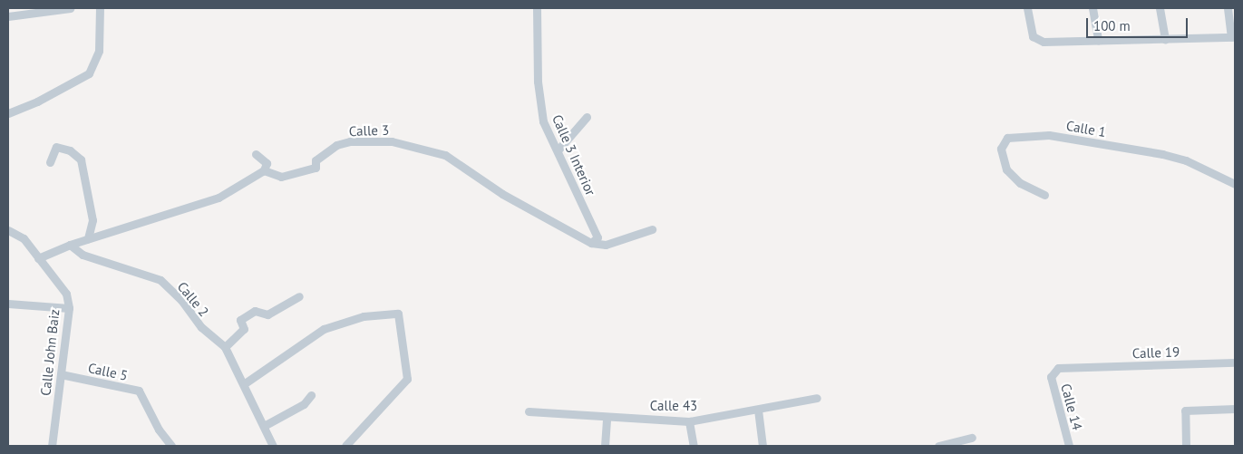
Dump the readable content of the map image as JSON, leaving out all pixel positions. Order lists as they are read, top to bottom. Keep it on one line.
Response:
{"streets":{"street":["Calle 1","Calle 3","Calle 3 Interior","Calle 2","Calle John Baiz","Calle 19","Calle 5","Calle 43","Calle 14"]},"crossings":[["Calle 3","Calle 3 Interior"],["Calle John Baiz","Calle 5"],["Calle 19","Calle 14"]],"scale_bar":"100 m"}
